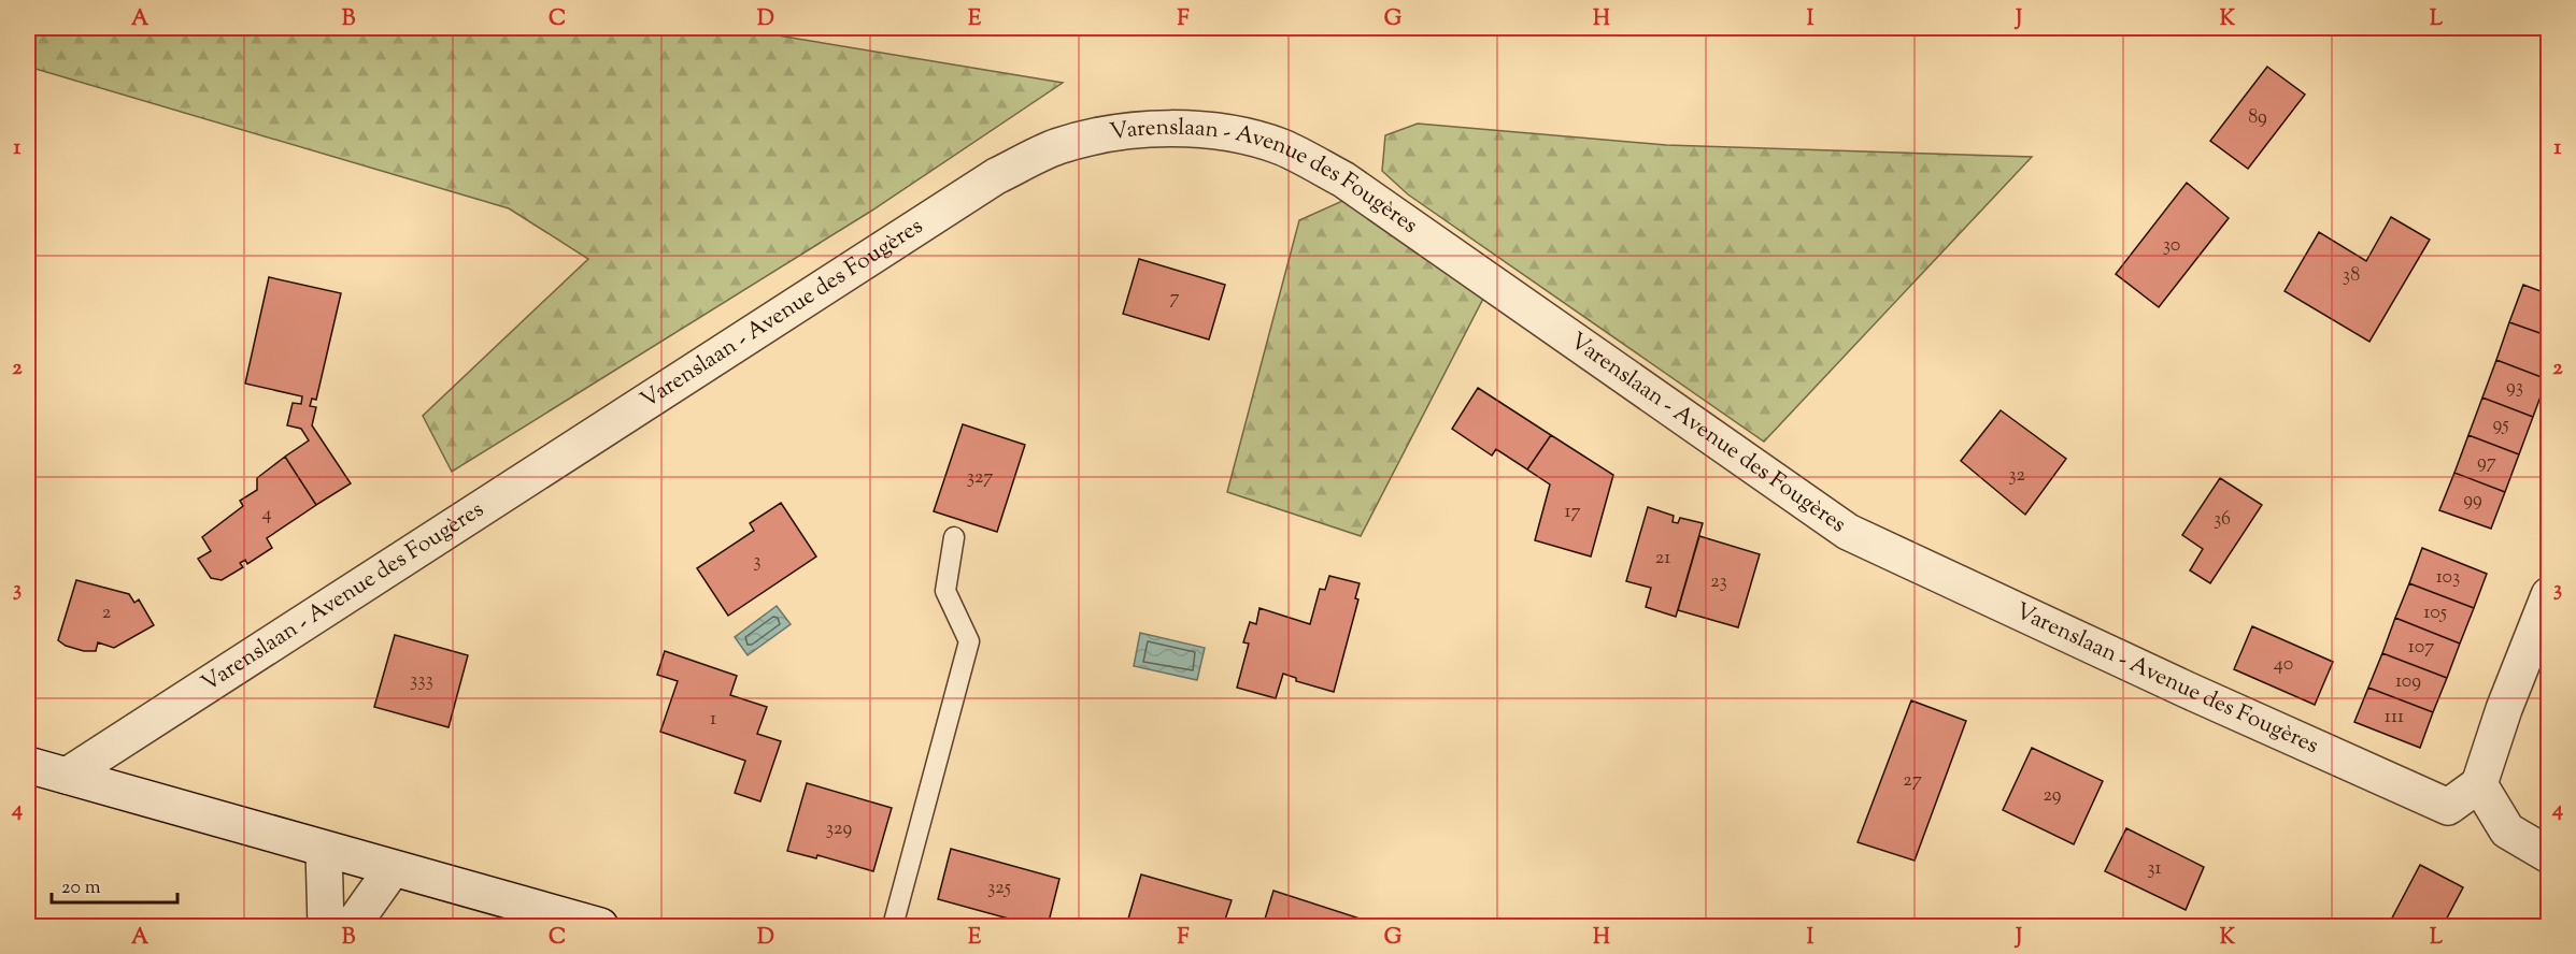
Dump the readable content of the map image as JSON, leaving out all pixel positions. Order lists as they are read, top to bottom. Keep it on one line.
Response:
{"streets":{"street":["Varenslaan - Avenue des Fougères"]},"house_numbers":["89","30","38","7","93","95","97","32","327","99","17","4","36","21","3","103","23","2","105","107","40","333","109","111","1","27","29","329","31","325"],"scale_bar":"20 m","grid":{"columns":["A","B","C","D","E","F","G","H","I","J","K","L"],"rows":["1","2","3","4"]}}
